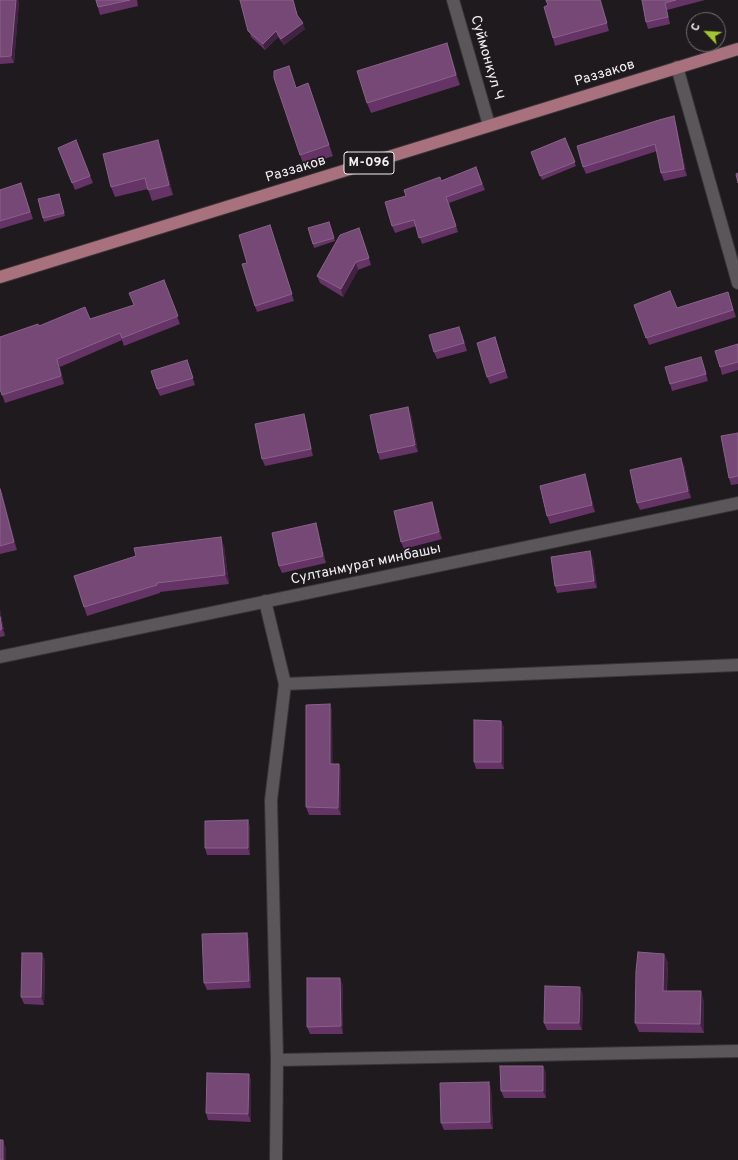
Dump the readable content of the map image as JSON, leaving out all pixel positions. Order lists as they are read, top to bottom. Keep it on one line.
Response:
{"streets":{"main road":["Раззаков","М-096"],"street":["Суймонкул Ч","Султанмурат минбашы"]},"crossings":[["Суймонкул Ч","Раззаков"]],"north":"top left"}
